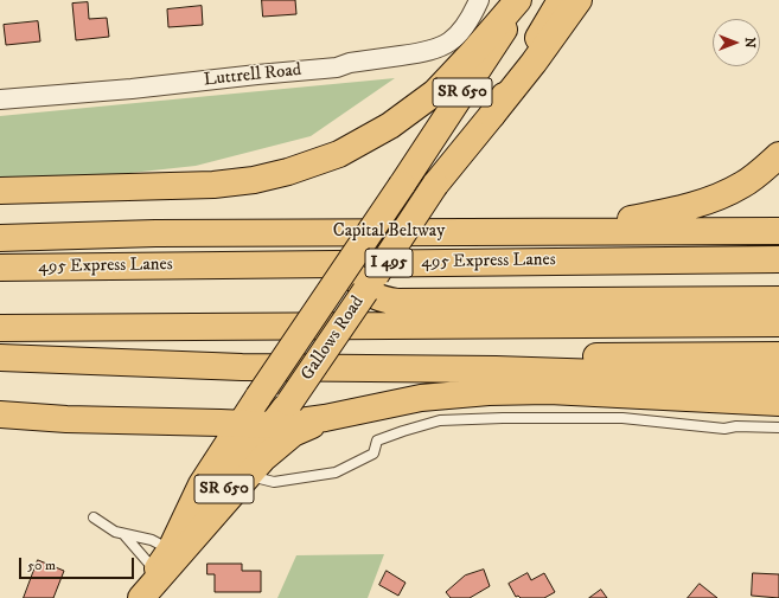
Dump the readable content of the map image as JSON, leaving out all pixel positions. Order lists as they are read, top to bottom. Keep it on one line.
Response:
{"streets":{"main road":["SR 650","Capital Beltway","495 Express Lanes","I 495","Gallows Road"],"street":["Luttrell Road"]},"scale_bar":"50 m","north":"right"}
